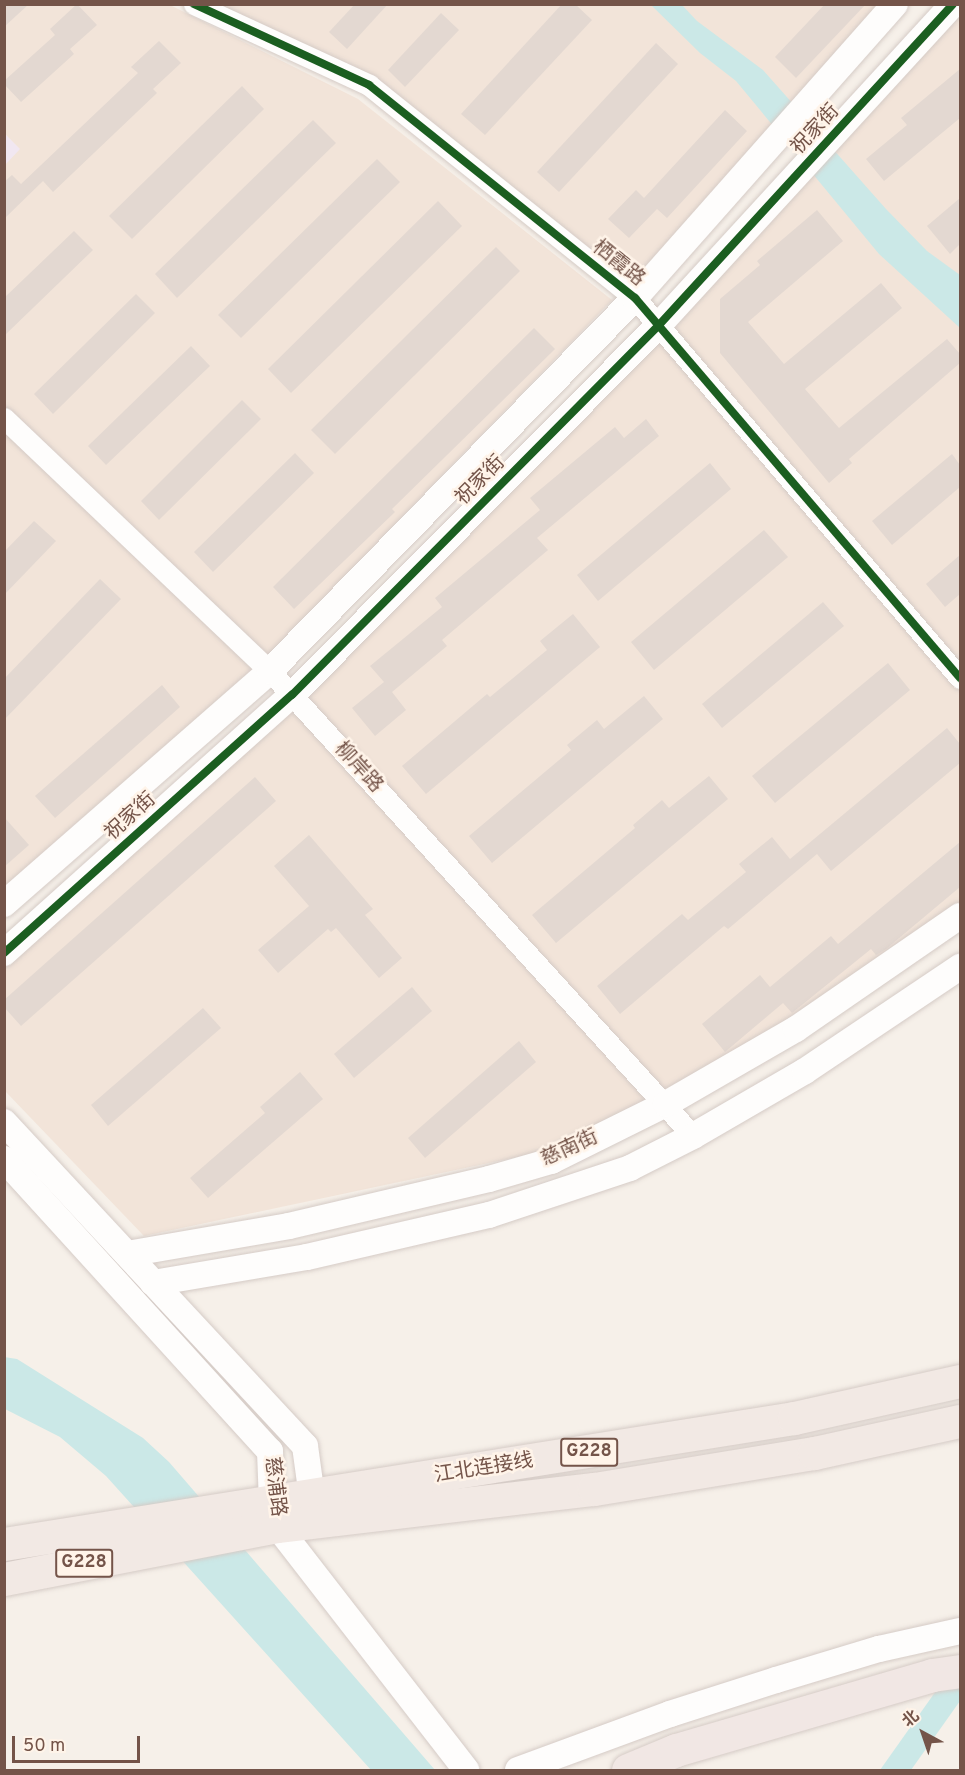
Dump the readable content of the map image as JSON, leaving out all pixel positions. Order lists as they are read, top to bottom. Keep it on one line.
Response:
{"streets":{"highway":["G228","江北连接线"],"street":["祝家街","栖霞路","柳岸路","慈南街","慈浦路"]},"crossings":[["祝家街","栖霞路"],["祝家街","柳岸路"],["柳岸路","慈南街"],["慈南街","慈浦路"],["江北连接线","慈浦路"]],"scale_bar":"50 m","north":"top left"}
